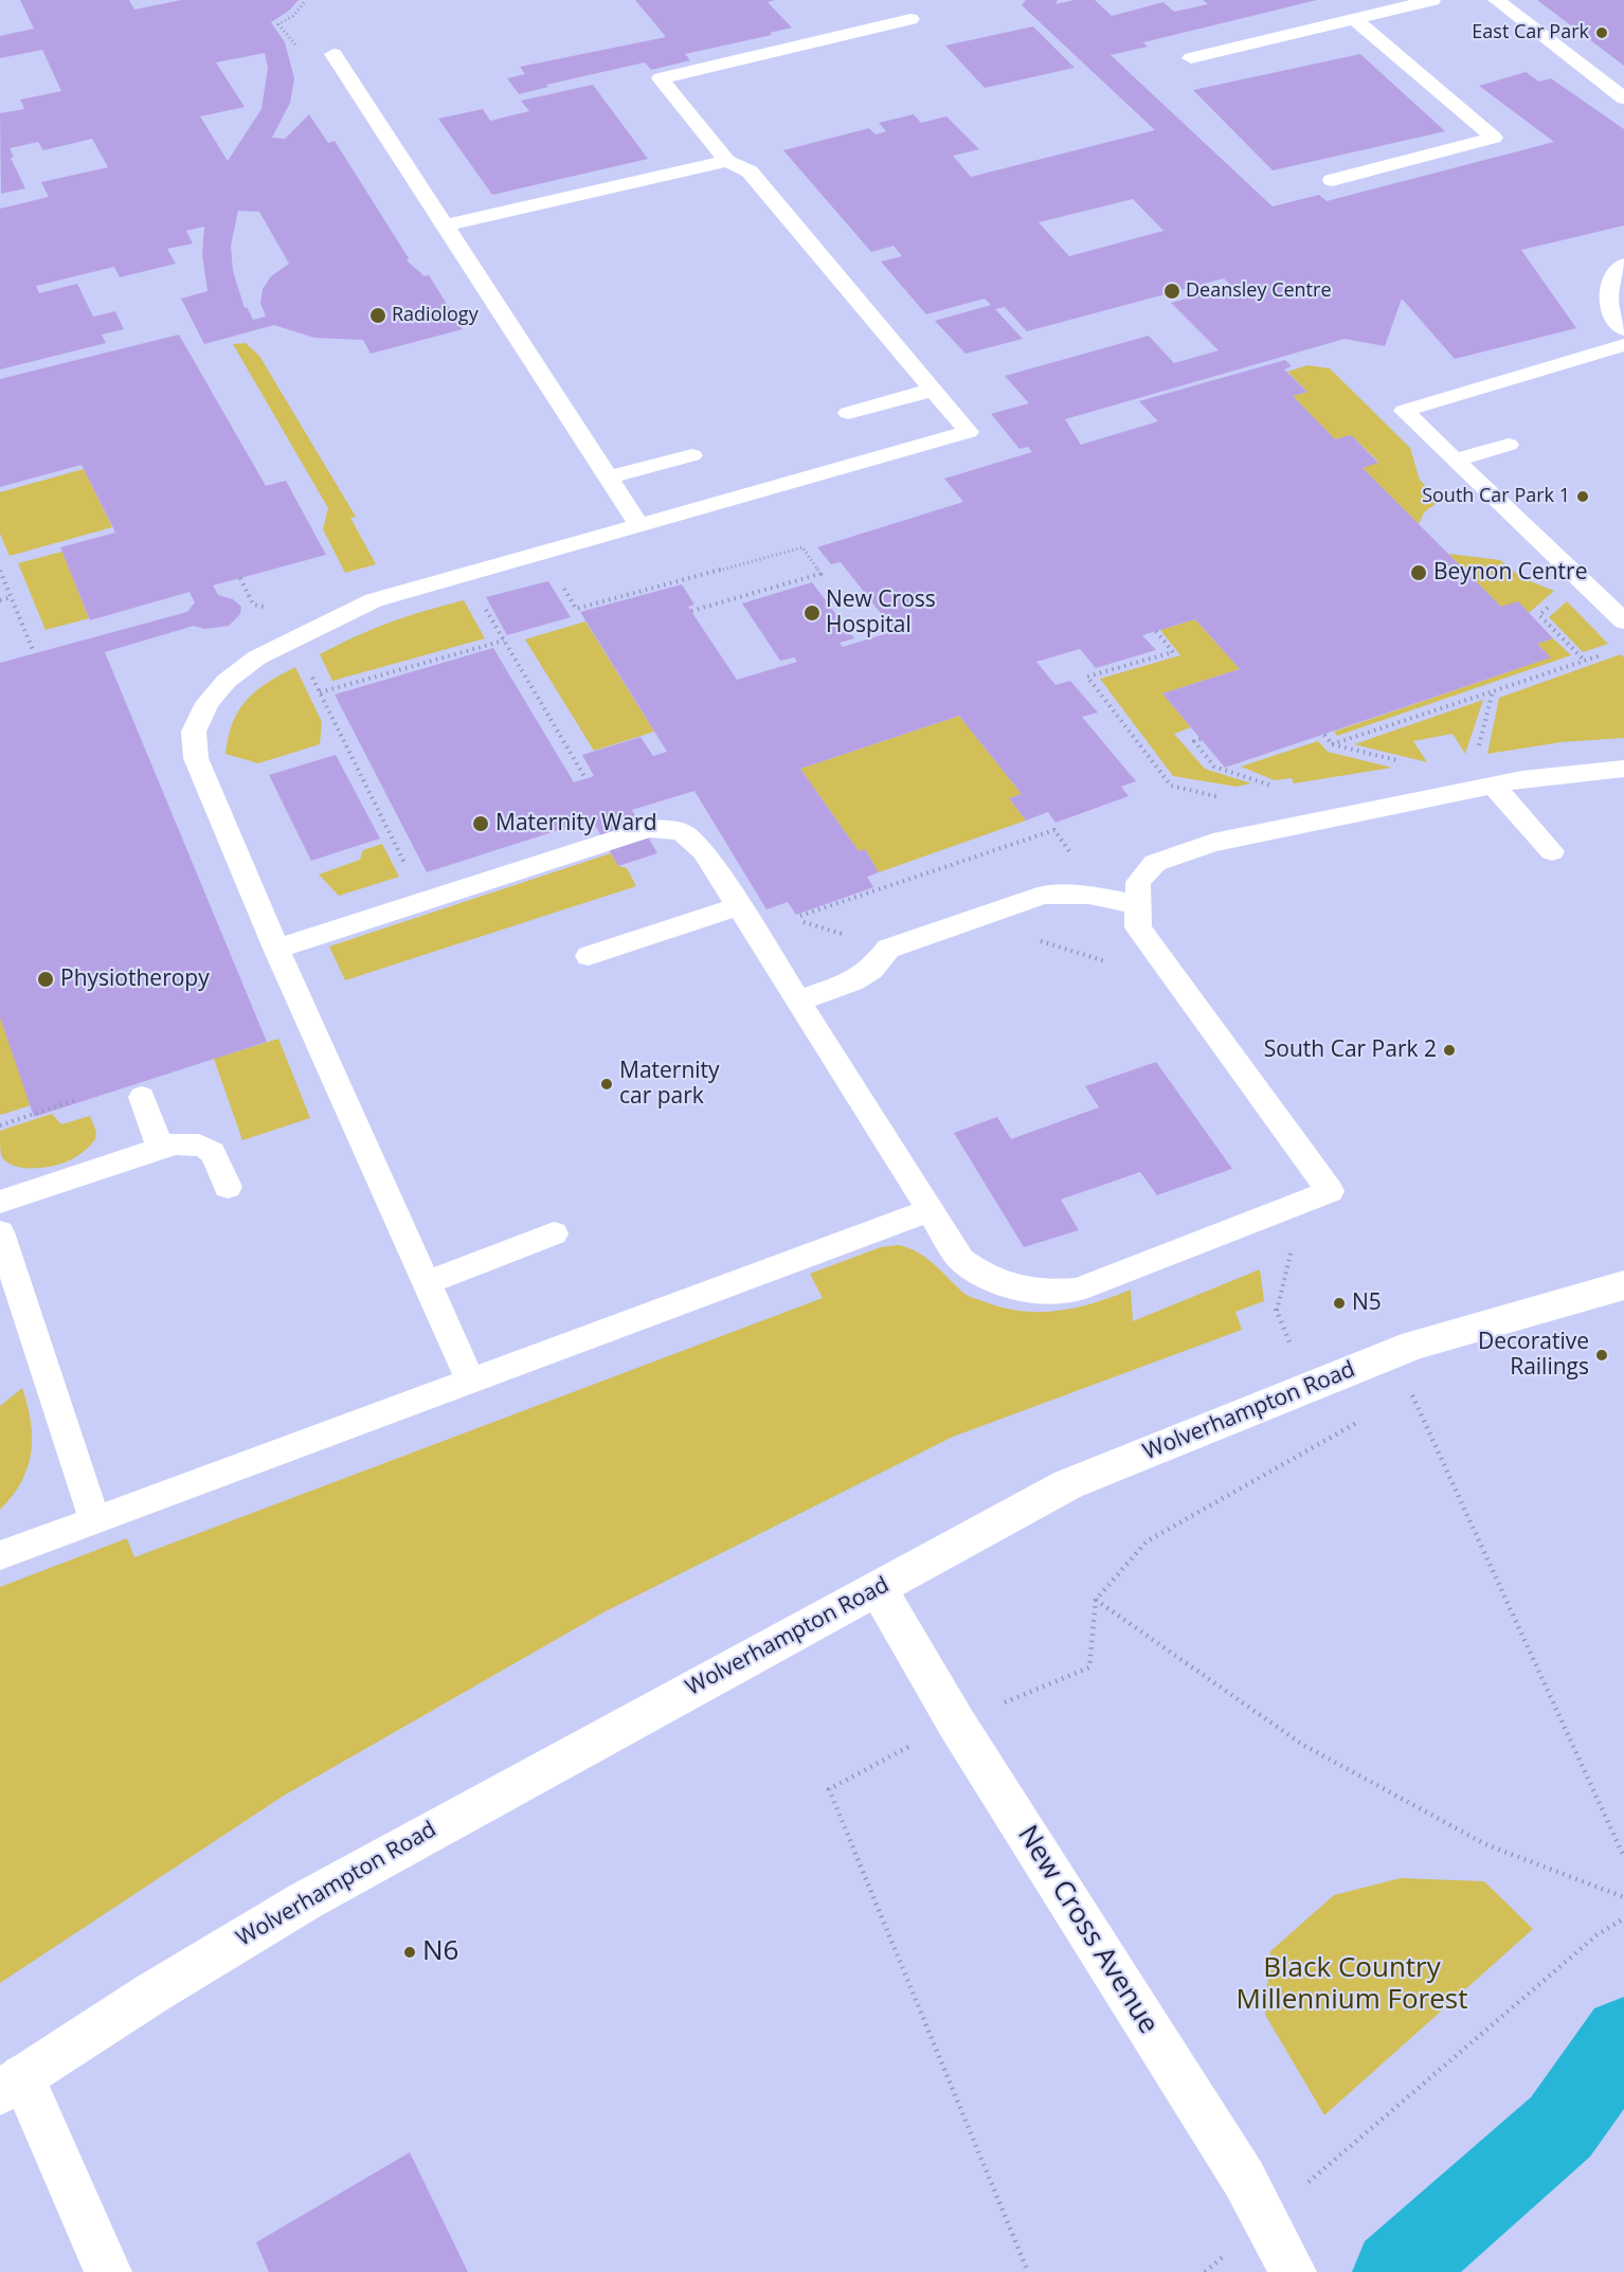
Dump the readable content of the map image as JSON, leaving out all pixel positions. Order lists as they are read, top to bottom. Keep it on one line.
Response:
{"streets":{"street":["Wolverhampton Road","New Cross Avenue"]},"crossings":[["Wolverhampton Road","New Cross Avenue"]],"parks":["Black Country Millennium Forest"],"places":["East Car Park","Deansley Centre","Radiology","South Car Park 1","Beynon Centre","New Cross Hospital","Maternity Ward","Physiotheropy","South Car Park 2","Maternity car park","N5","Decorative Railings","N6"]}
